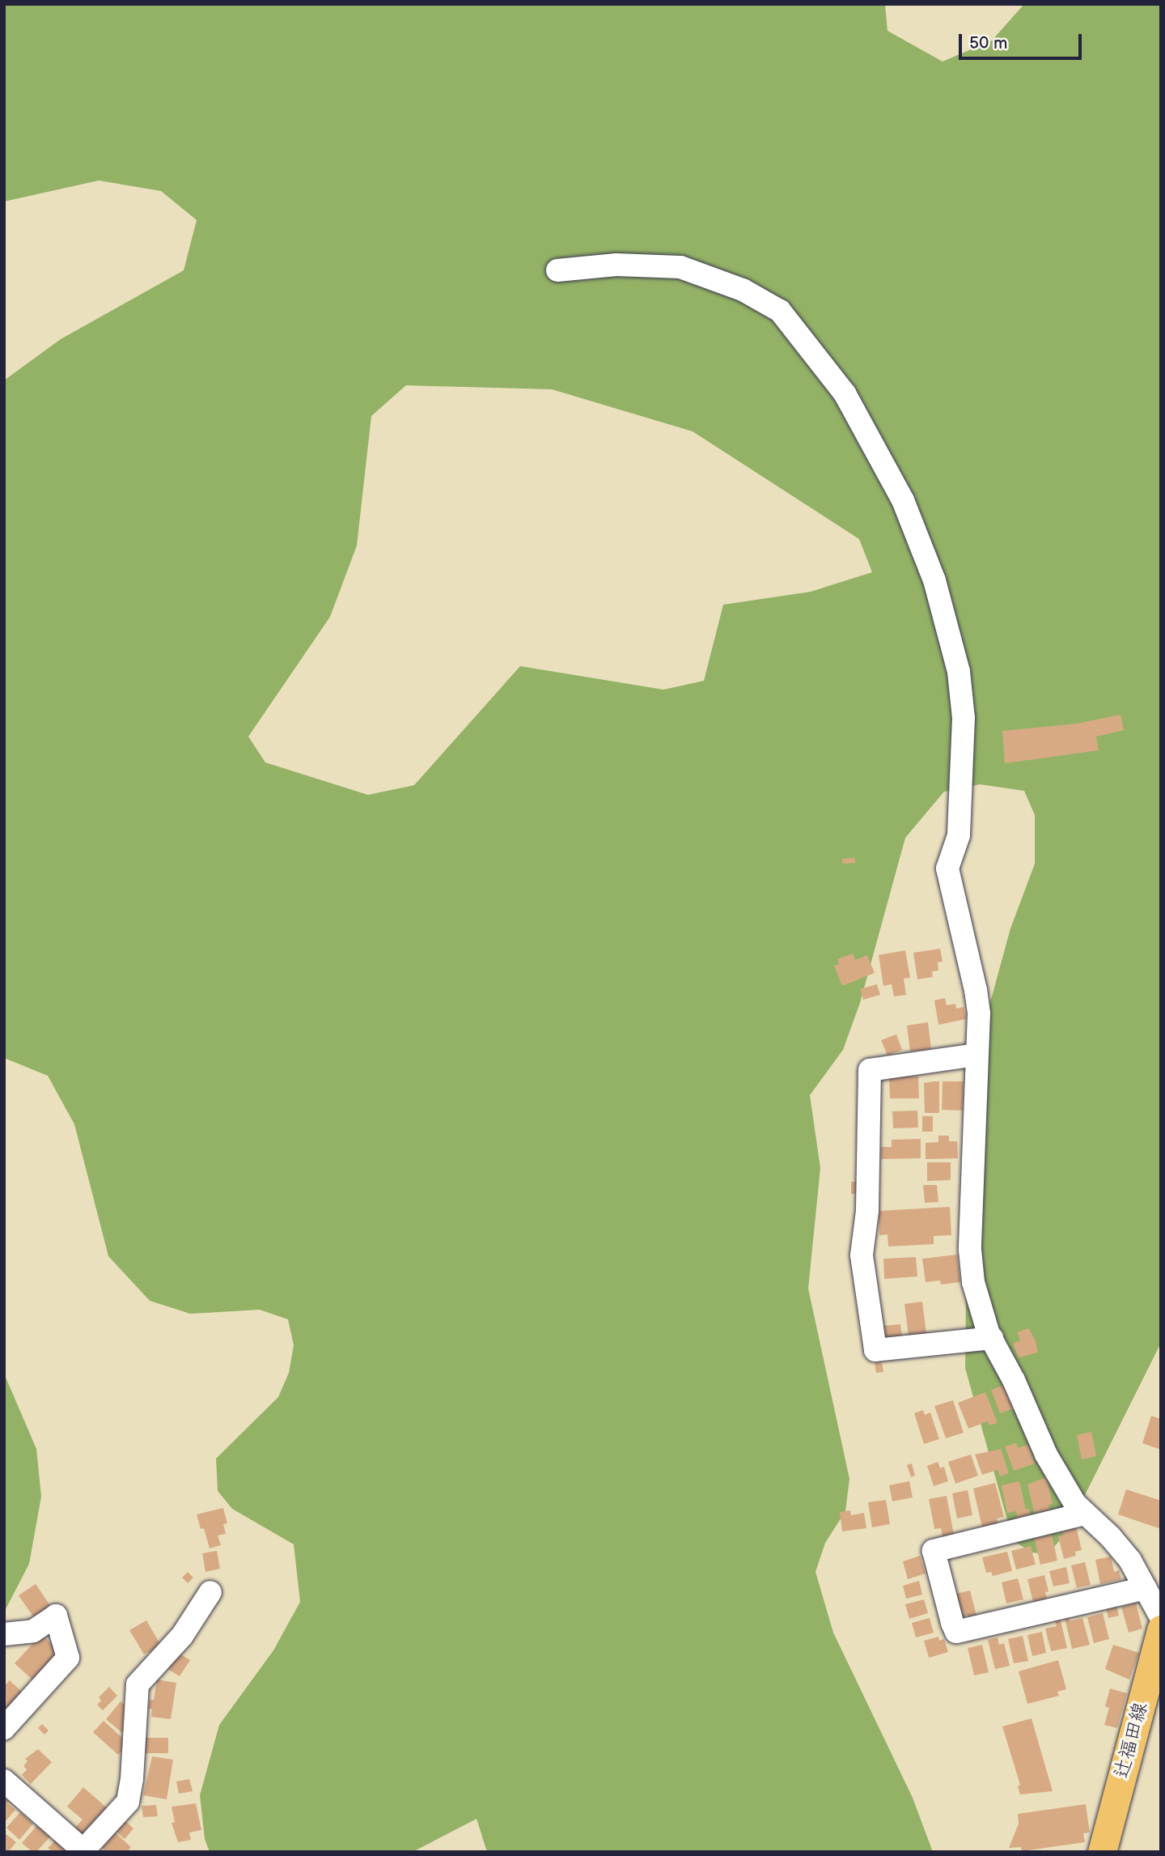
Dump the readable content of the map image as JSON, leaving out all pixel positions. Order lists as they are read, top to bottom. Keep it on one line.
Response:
{"streets":{"main road":["辻福田線"]},"scale_bar":"50 m"}
